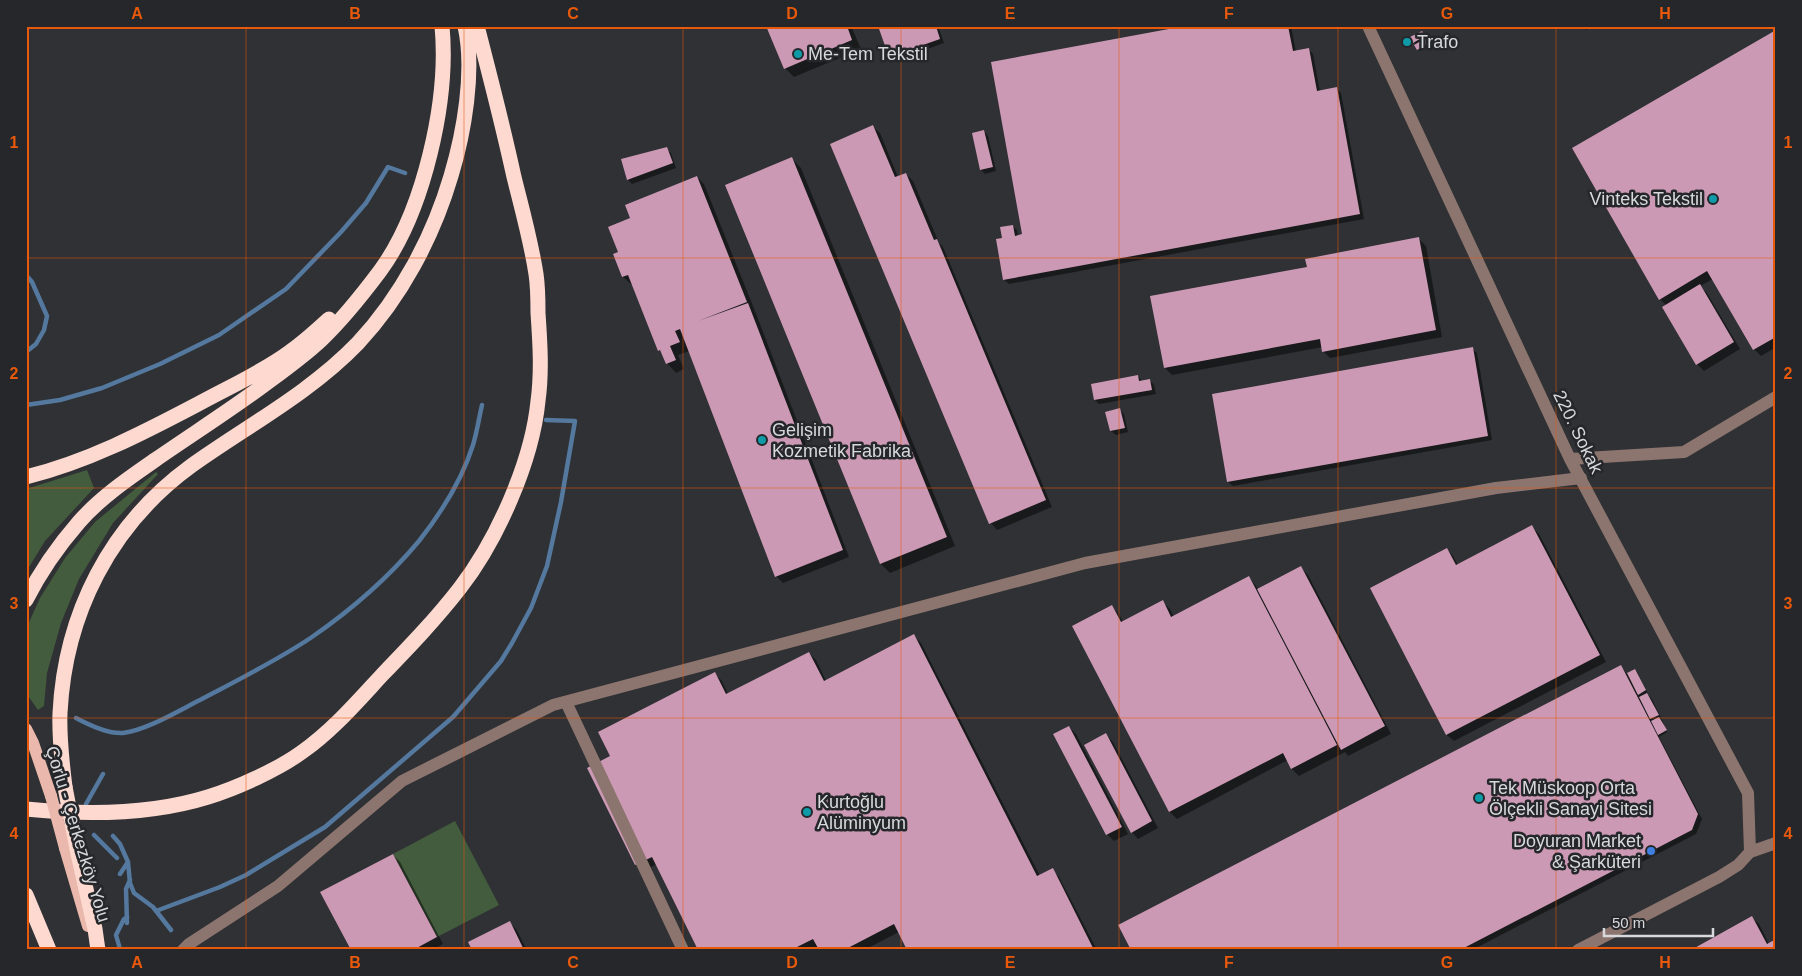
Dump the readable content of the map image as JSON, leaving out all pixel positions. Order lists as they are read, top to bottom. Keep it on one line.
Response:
{"streets":{"main road":["Çorlu - Çerkezköy Yolu"],"street":["220. Sokak"]},"places":["Trafo","Me-Tem Tekstil","Vinteks Tekstil","Gelişim Kozmetik Fabrika","Tek Müskoop Orta Ölçekli Sanayi Sitesi","Kurtoğlu Alüminyum","Doyuran Market & Şarküteri"],"scale_bar":"50 m","grid":{"columns":["A","B","C","D","E","F","G","H"],"rows":["1","2","3","4"]}}
